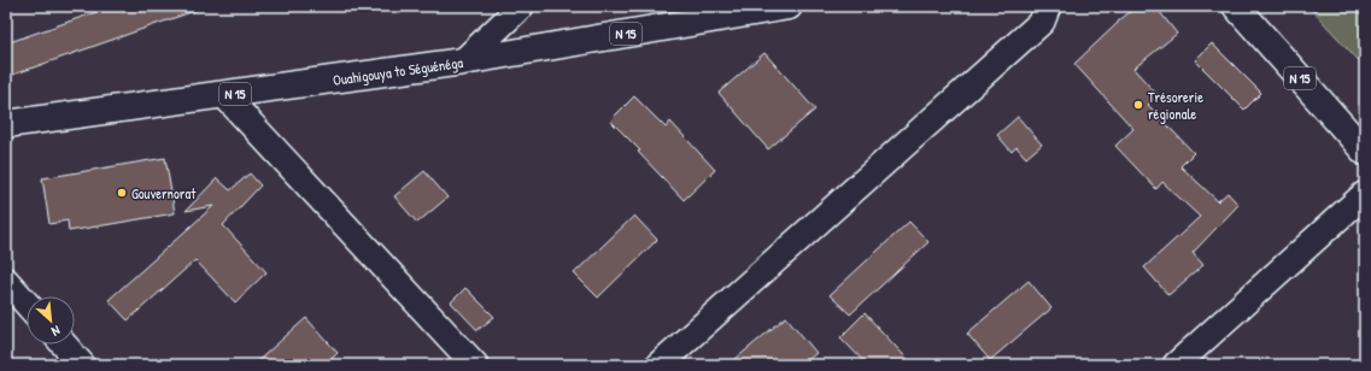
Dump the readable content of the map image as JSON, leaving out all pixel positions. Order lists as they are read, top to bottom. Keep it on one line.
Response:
{"streets":{"main road":["N 15","Ouahigouya to Séguénéga"]},"places":["Trésorerie régionale","Gouvernorat"],"north":"bottom right"}
